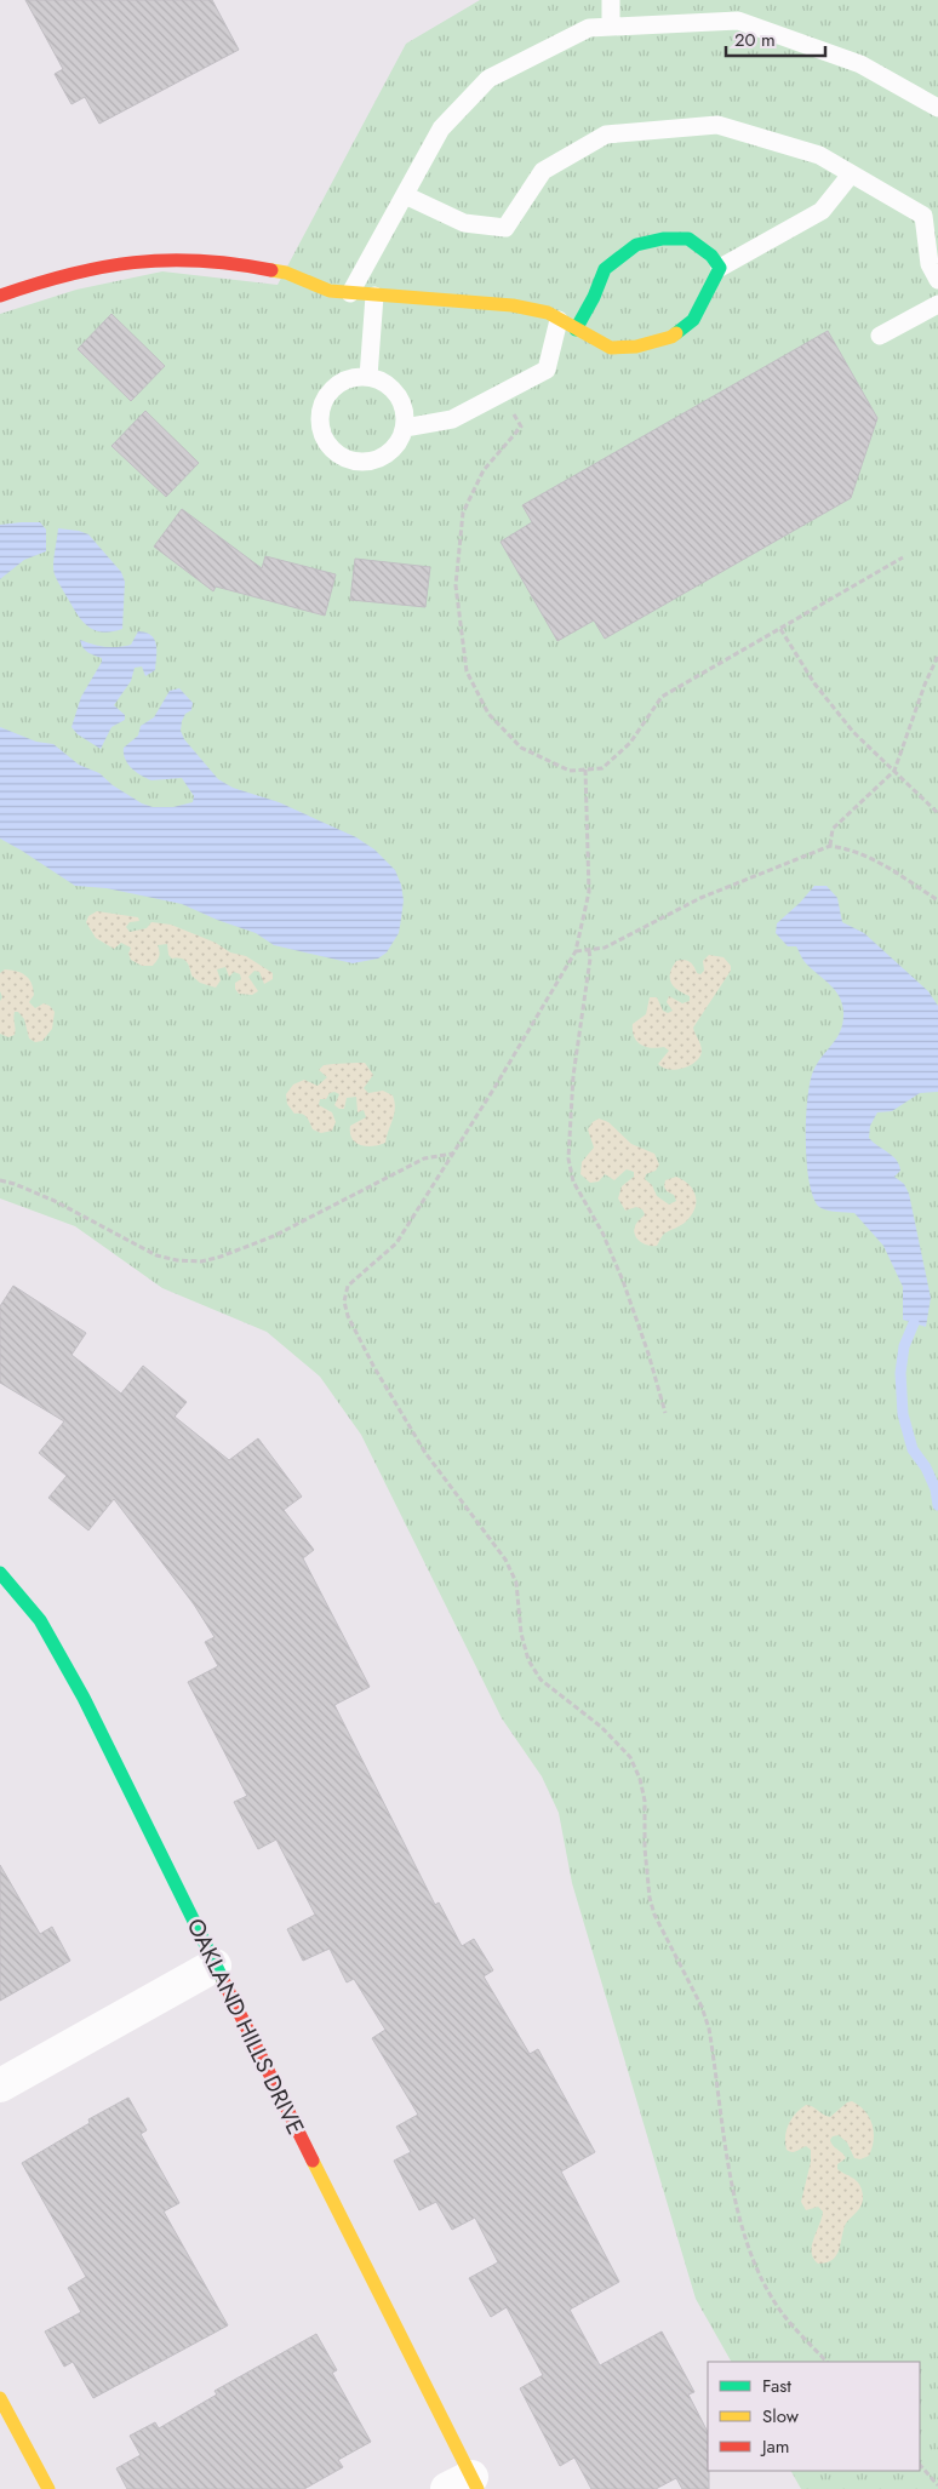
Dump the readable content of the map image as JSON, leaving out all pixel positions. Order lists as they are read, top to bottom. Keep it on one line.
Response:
{"streets":{"street":["OAKLAND HILLS DRIVE"]},"legend":["Fast","Slow","Jam"],"scale_bar":"20 m"}
